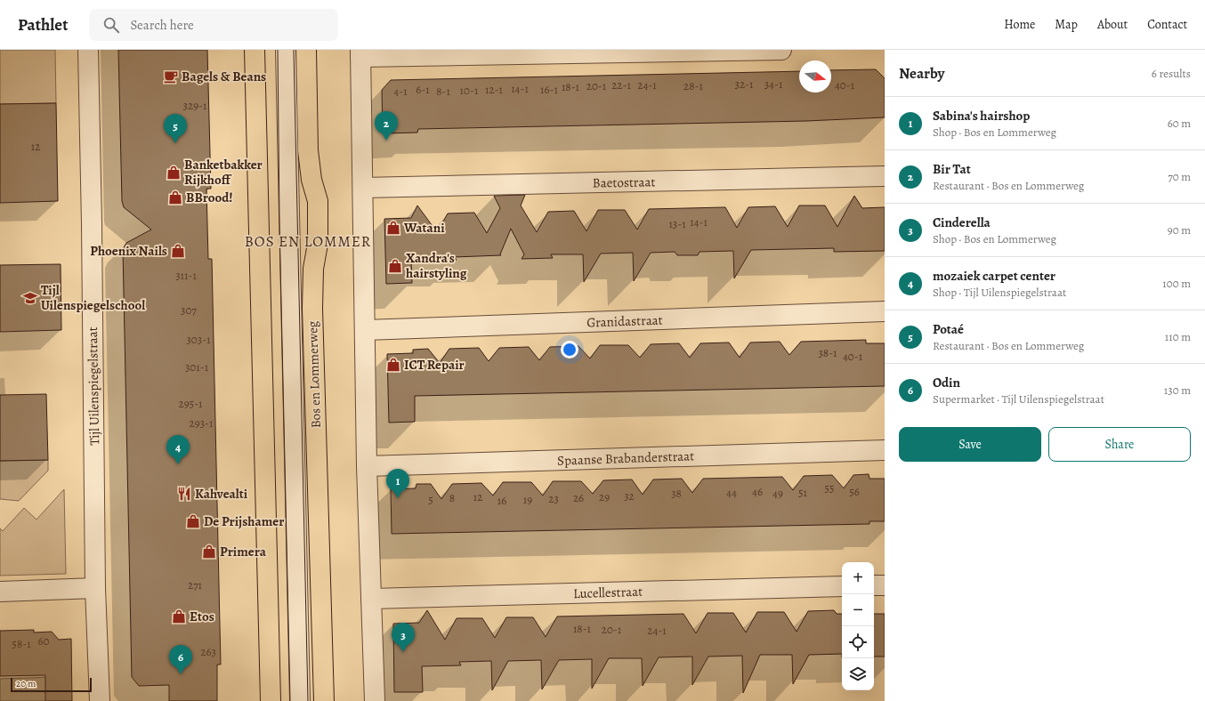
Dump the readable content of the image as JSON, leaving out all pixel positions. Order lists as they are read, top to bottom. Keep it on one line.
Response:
{"streets":{"main road":["Bos en Lommerweg"],"street":["Baetostraat","Granidastraat","Tijl Uilenspiegelstraat","Spaanse Brabanderstraat","Lucellestraat"]},"districts":["BOS EN LOMMER"],"places":{"cafe":["Bagels & Beans"],"shop":["Banketbakker Rijkhoff","BBrood!","Watani","Phoenix Nails","Xandra's hairstyling","ICT Repair","De Prijshamer","Primera","Etos"],"school or university":["Tijl Uilenspiegelschool"],"restaurant":["Kahvealti"]},"house_numbers":["32-1","34-1","22-1","24-1","40-1","20-1","28-1","18-1","14-1","6-1","12-1","16-1","10-1","4-1","8-1","329-1","12","14-1","13-1","311-1","307","303-1","38-1","40-1","301-1","295-1","293-1","55","46","56","44","51","38","49","32","12","29","8","26","23","5","19","16","271","18-1","20-1","24-1","60","58-1","263"],"scale_bar":"20 m","north":"right","page":{"header":"Pathlet","search":"Search here","nav":["Home","Map","About","Contact"],"heading":["Nearby","6 results"],"list":[{"mark":"1","name":"Sabina's hairshop","note":"Shop · Bos en Lommerweg","value":"60 m"},{"mark":"2","name":"Bir Tat","note":"Restaurant · Bos en Lommerweg","value":"70 m"},{"mark":"3","name":"Cinderella","note":"Shop · Bos en Lommerweg","value":"90 m"},{"mark":"4","name":"mozaiek carpet center","note":"Shop · Tijl Uilenspiegelstraat","value":"100 m"},{"mark":"5","name":"Potaé","note":"Restaurant · Bos en Lommerweg","value":"110 m"},{"mark":"6","name":"Odin","note":"Supermarket · Tijl Uilenspiegelstraat","value":"130 m"}],"pins":["2","5","4","1","3","6"],"buttons":["Save","Share"],"map_buttons":["+","−"],"scale":"20 m"}}
